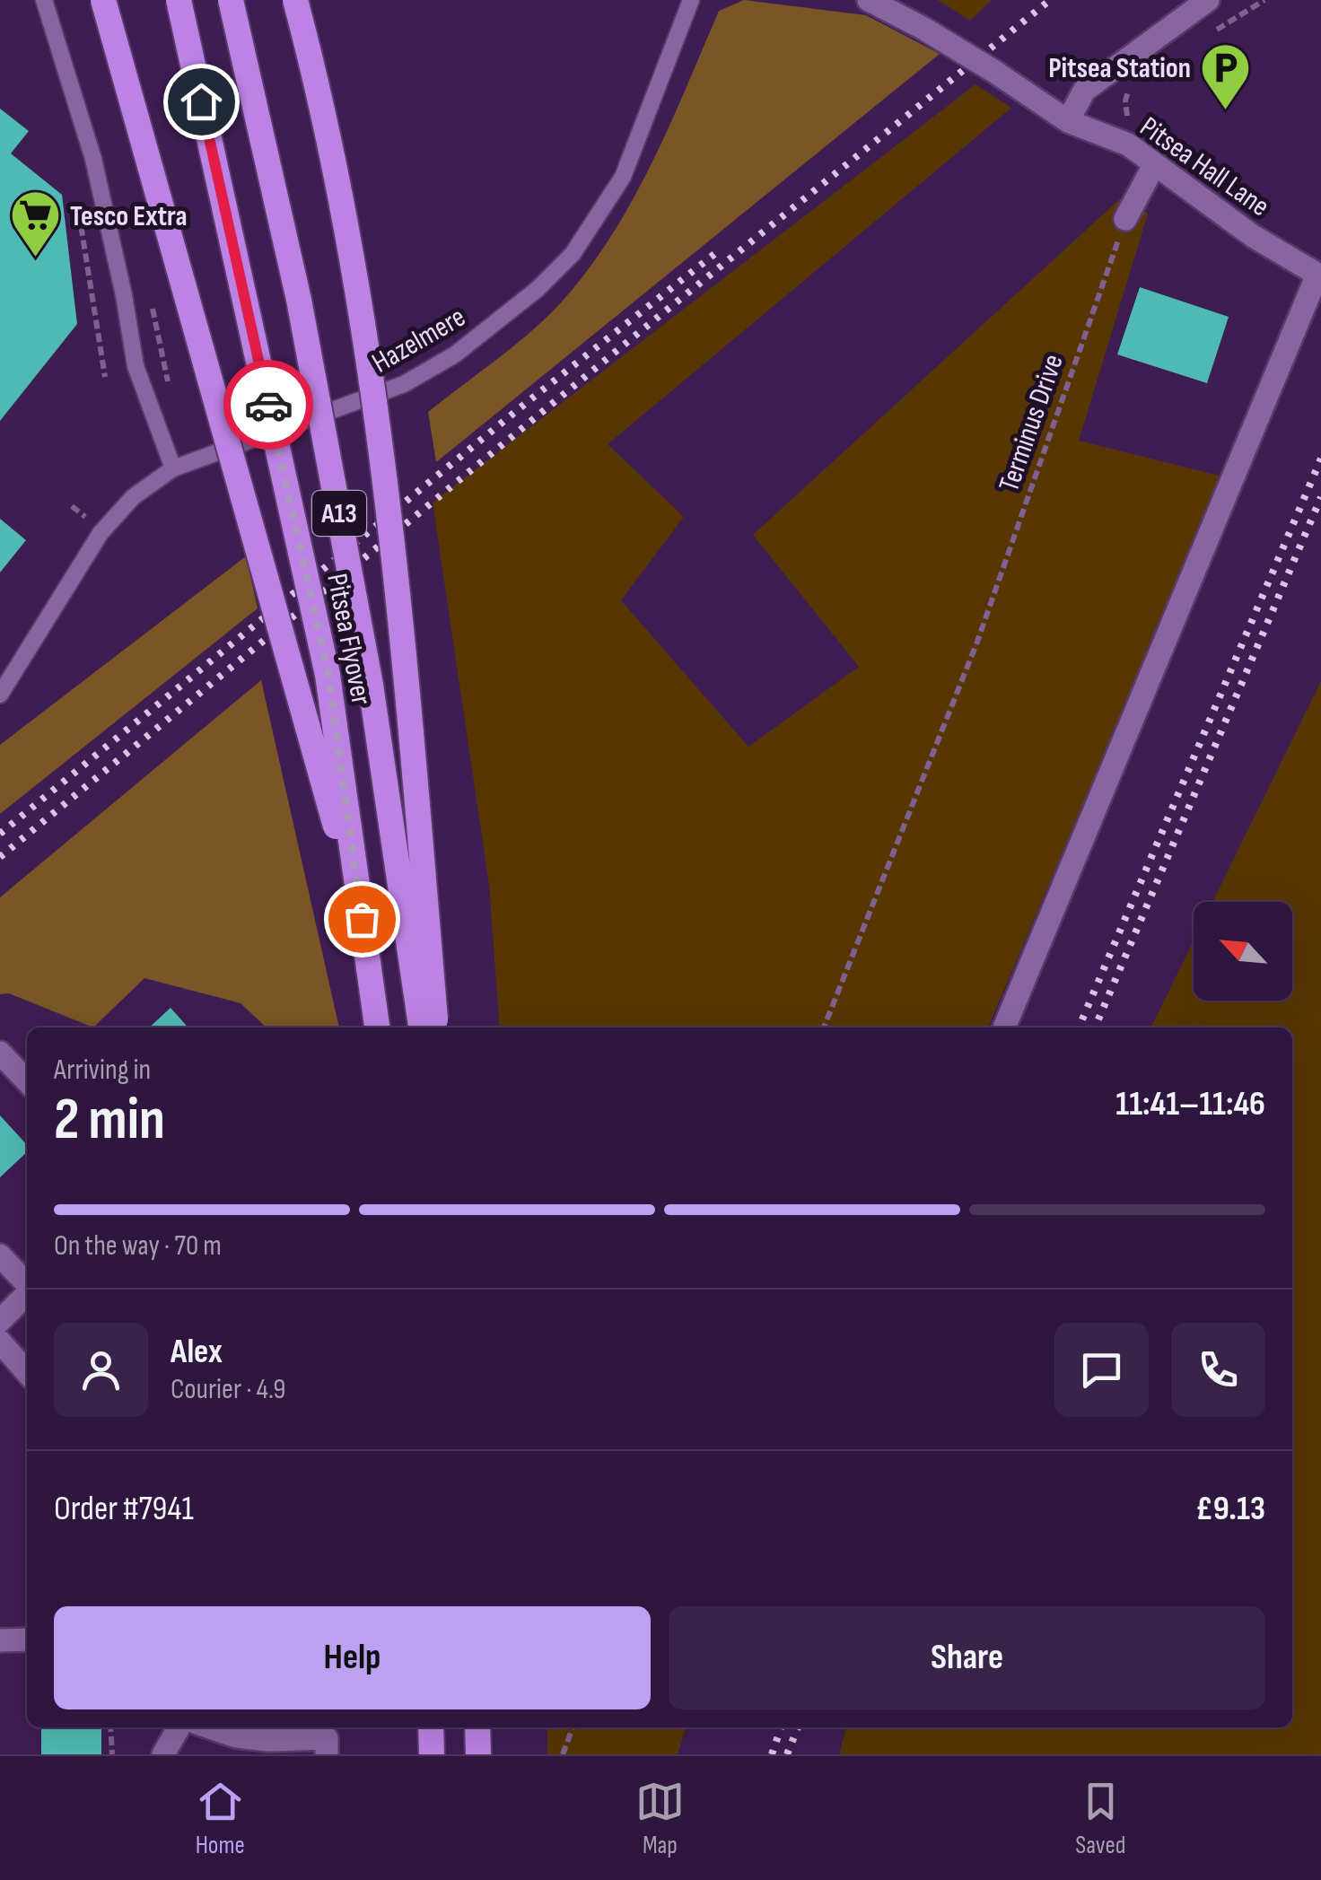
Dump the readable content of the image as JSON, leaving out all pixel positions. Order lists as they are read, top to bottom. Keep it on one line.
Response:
{"streets":{"highway":["A13","Pitsea Flyover"],"street":["Pitsea Hall Lane"],"lane":["Hazelmere"],"path":["Terminus Drive"]},"crossings":[["A13","Pitsea Flyover"]],"places":{"parking":["Pitsea Station"],"supermarket":["Tesco Extra"]},"north":"top left","page":{"heading":["2 min","Arriving in","11:41–11:46"],"panel":["Alex","Courier · 4.9","Order #7941","£9.13"],"bar":"On the way · 70 m","buttons":["Help","Share"],"tabs":["Home","Map","Saved"]}}
